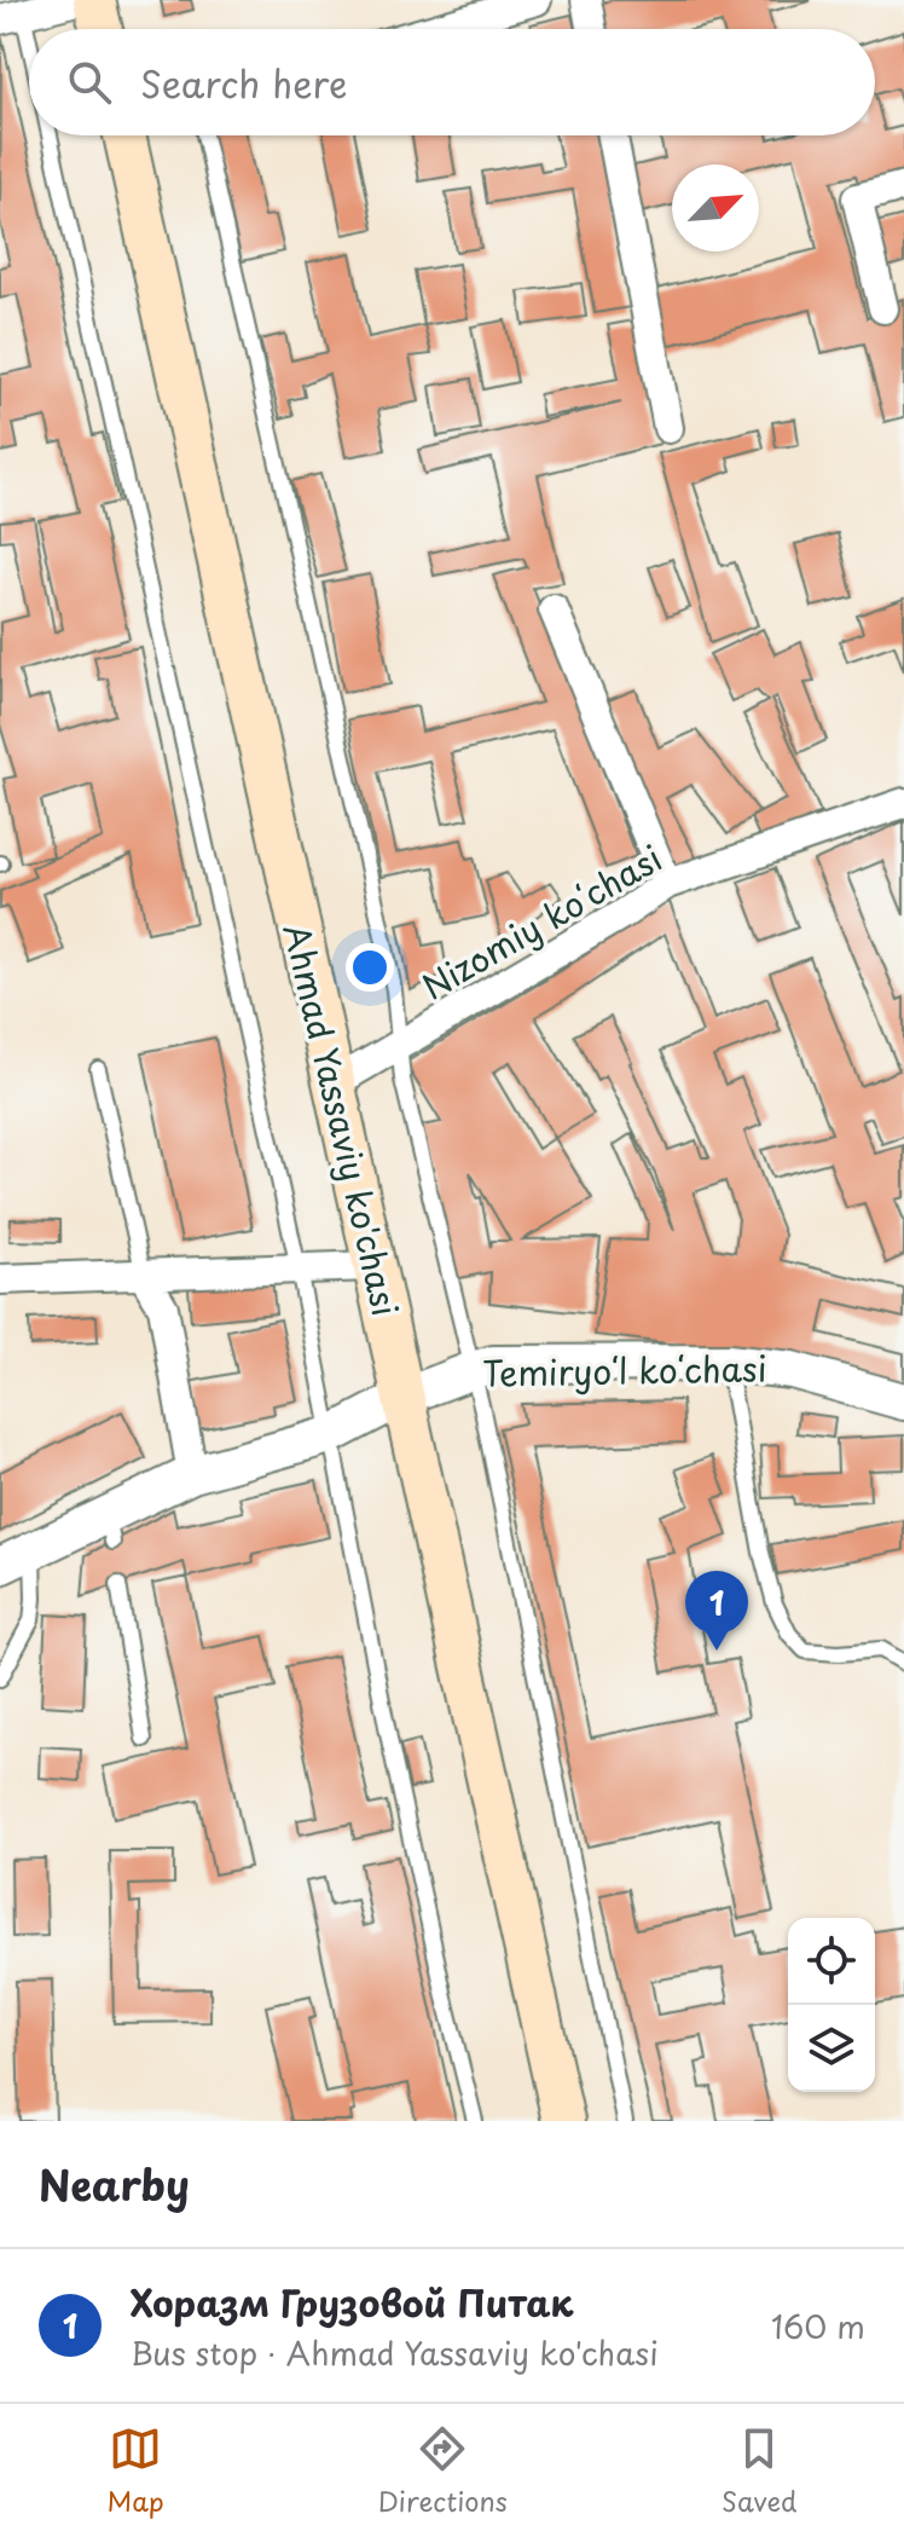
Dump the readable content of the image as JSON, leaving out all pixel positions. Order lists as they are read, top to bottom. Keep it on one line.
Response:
{"streets":{"main road":["Ahmad Yassaviy ko'chasi"],"street":["Nizomiy koʻchasi","Temiryoʻl koʻchasi"]},"crossings":[["Nizomiy koʻchasi","Ahmad Yassaviy ko'chasi"],["Ahmad Yassaviy ko'chasi","Temiryoʻl koʻchasi"]],"north":"top right","page":{"search":"Search here","pins":"1","heading":"Nearby","list":[{"mark":"1","name":"Хоразм Грузовой Питак","note":"Bus stop · Ahmad Yassaviy ko'chasi","value":"160 m"}],"nav":["Map","Directions","Saved"]}}
